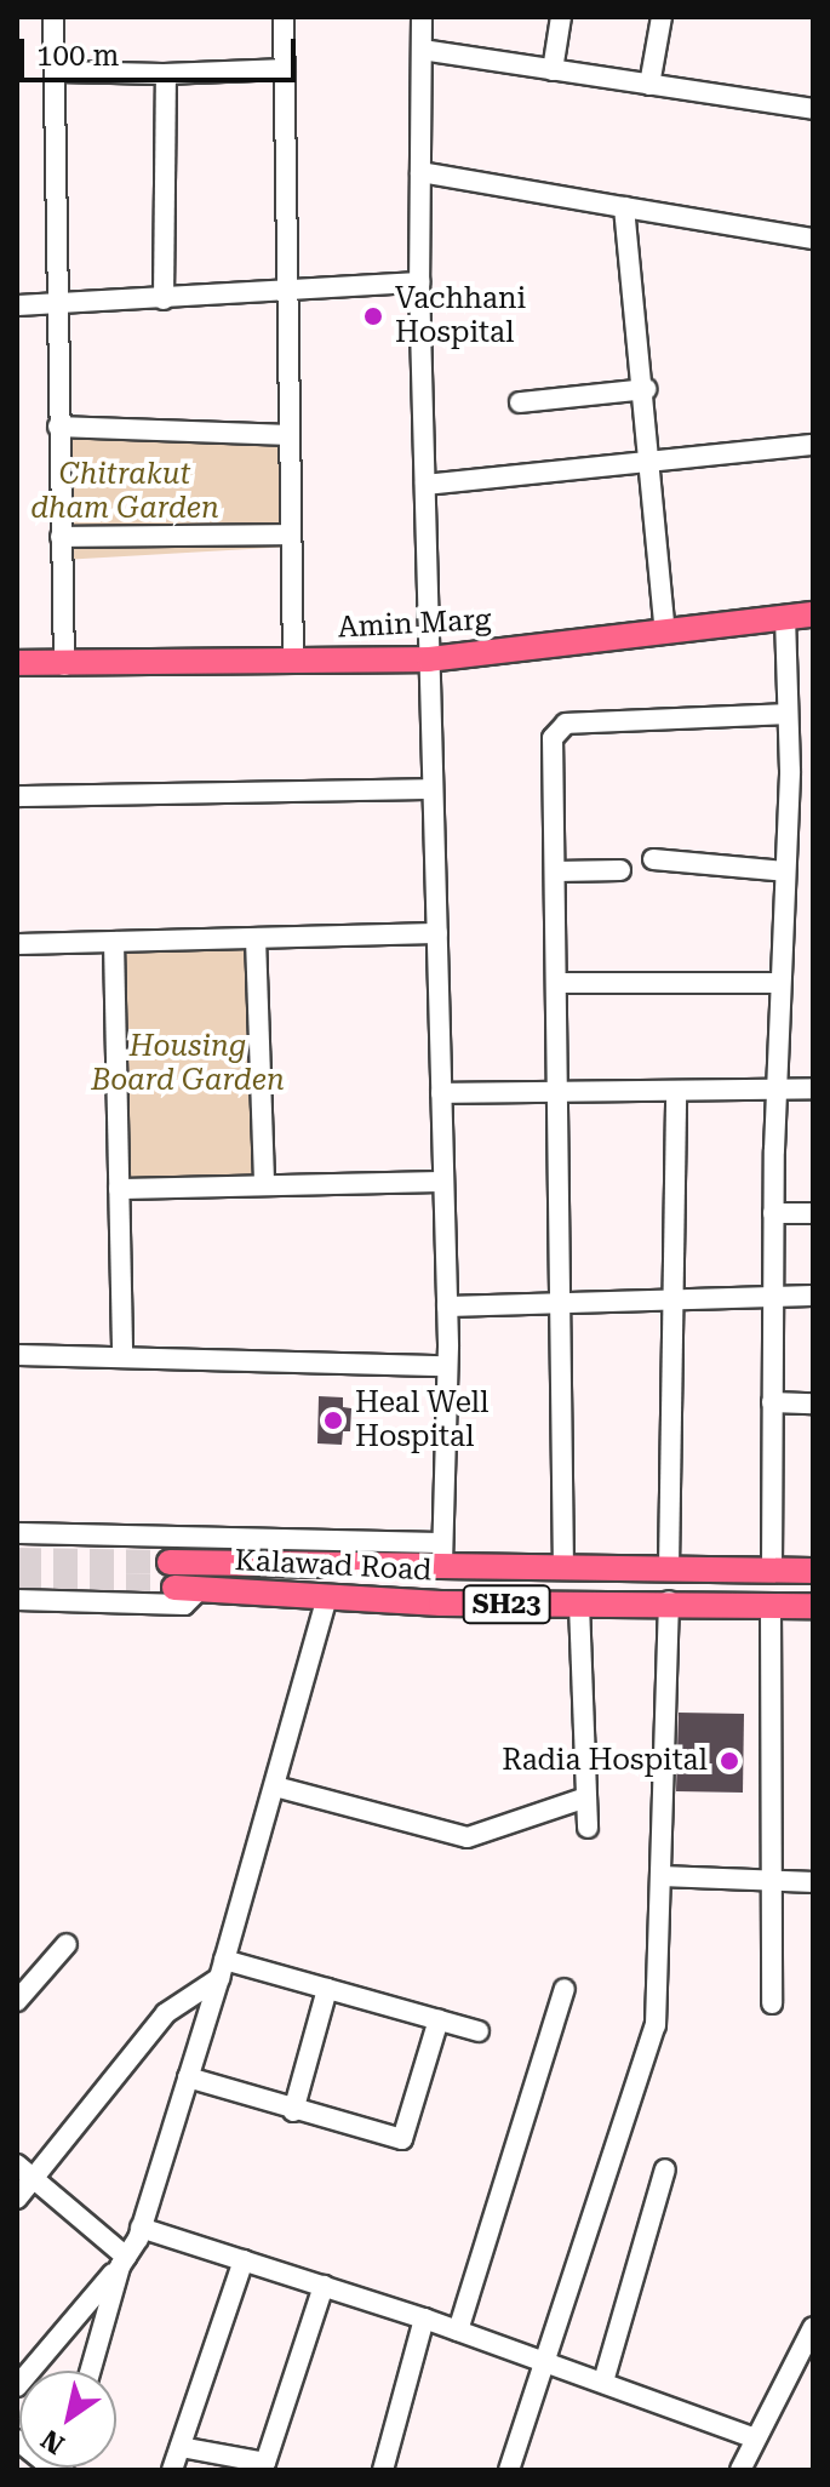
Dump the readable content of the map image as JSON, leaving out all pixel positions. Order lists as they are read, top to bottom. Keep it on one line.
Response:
{"streets":{"main road":["Amin Marg","Kalawad Road","SH23"]},"crossings":[["Kalawad Road","SH23"]],"parks":["Chitrakut dham Garden","Housing Board Garden"],"places":["Vachhani Hospital","Heal Well Hospital","Radia Hospital"],"scale_bar":"100 m","north":"bottom left"}
